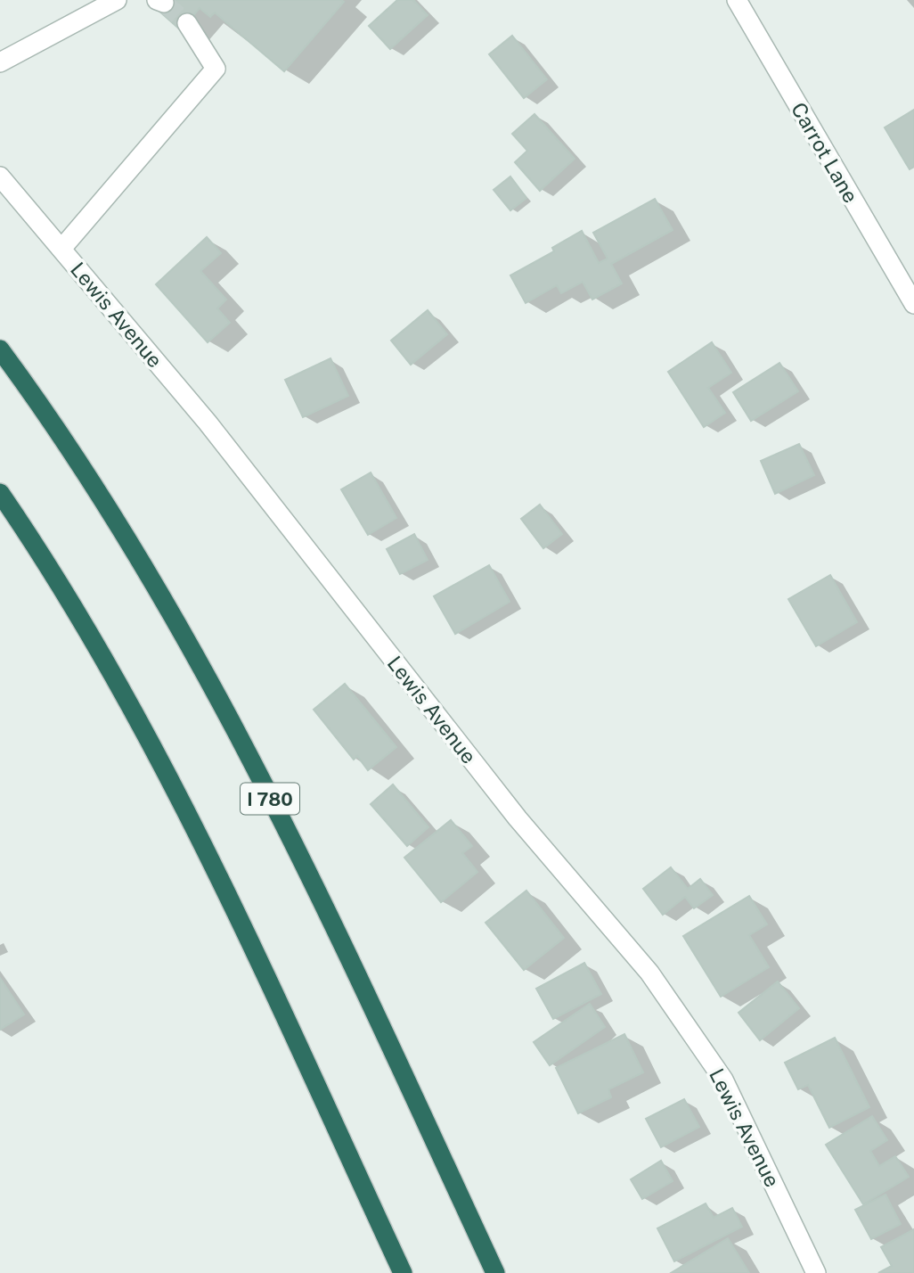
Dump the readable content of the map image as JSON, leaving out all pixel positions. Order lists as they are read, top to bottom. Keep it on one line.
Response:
{"streets":{"highway":["I 780"],"street":["Carrot Lane","Lewis Avenue"]}}
